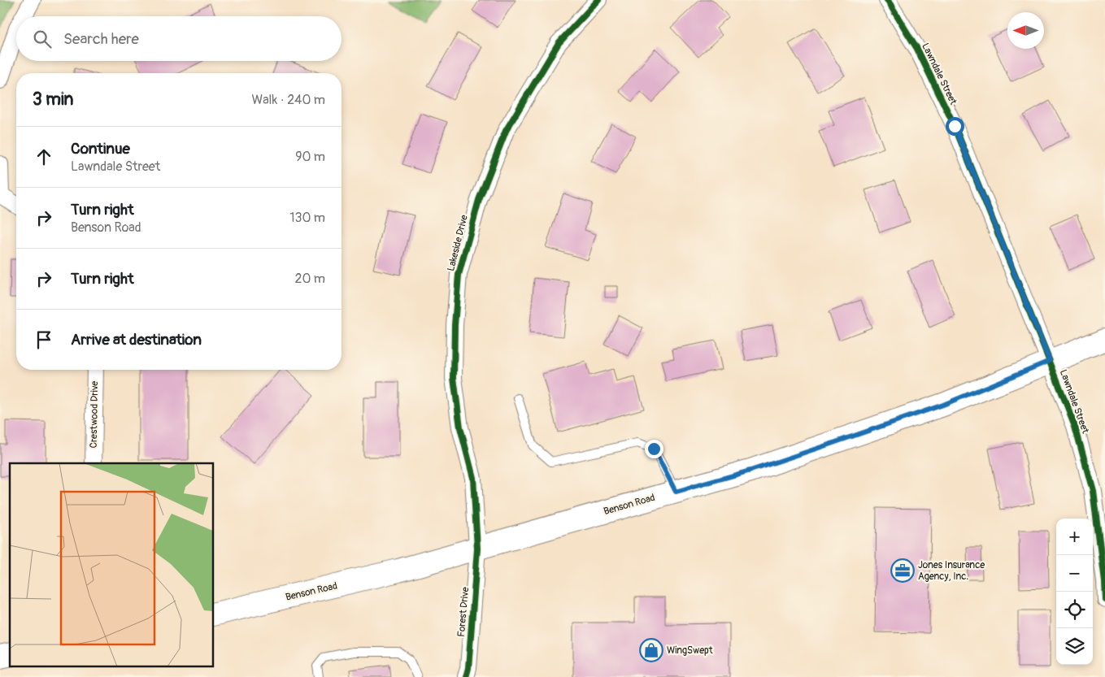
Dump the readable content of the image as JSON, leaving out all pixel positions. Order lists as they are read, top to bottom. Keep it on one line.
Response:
{"streets":{"main road":["Benson Road"],"street":["Lawndale Street","Lakeside Drive","Crestwood Drive","Forest Drive"]},"crossings":[["Lawndale Street","Benson Road"],["Lakeside Drive","Benson Road"],["Lakeside Drive","Forest Drive"],["Benson Road","Forest Drive"]],"places":{"office":["Jones Insurance Agency, Inc."],"shop":["WingSwept"]},"north":"left","page":{"search":"Search here","heading":["3 min","Walk · 240 m"],"list":[["Continue","Lawndale Street","90 m"],["Turn right","Benson Road","130 m"],["Turn right","20 m"],"Arrive at destination"],"map_buttons":["+","−"]}}
